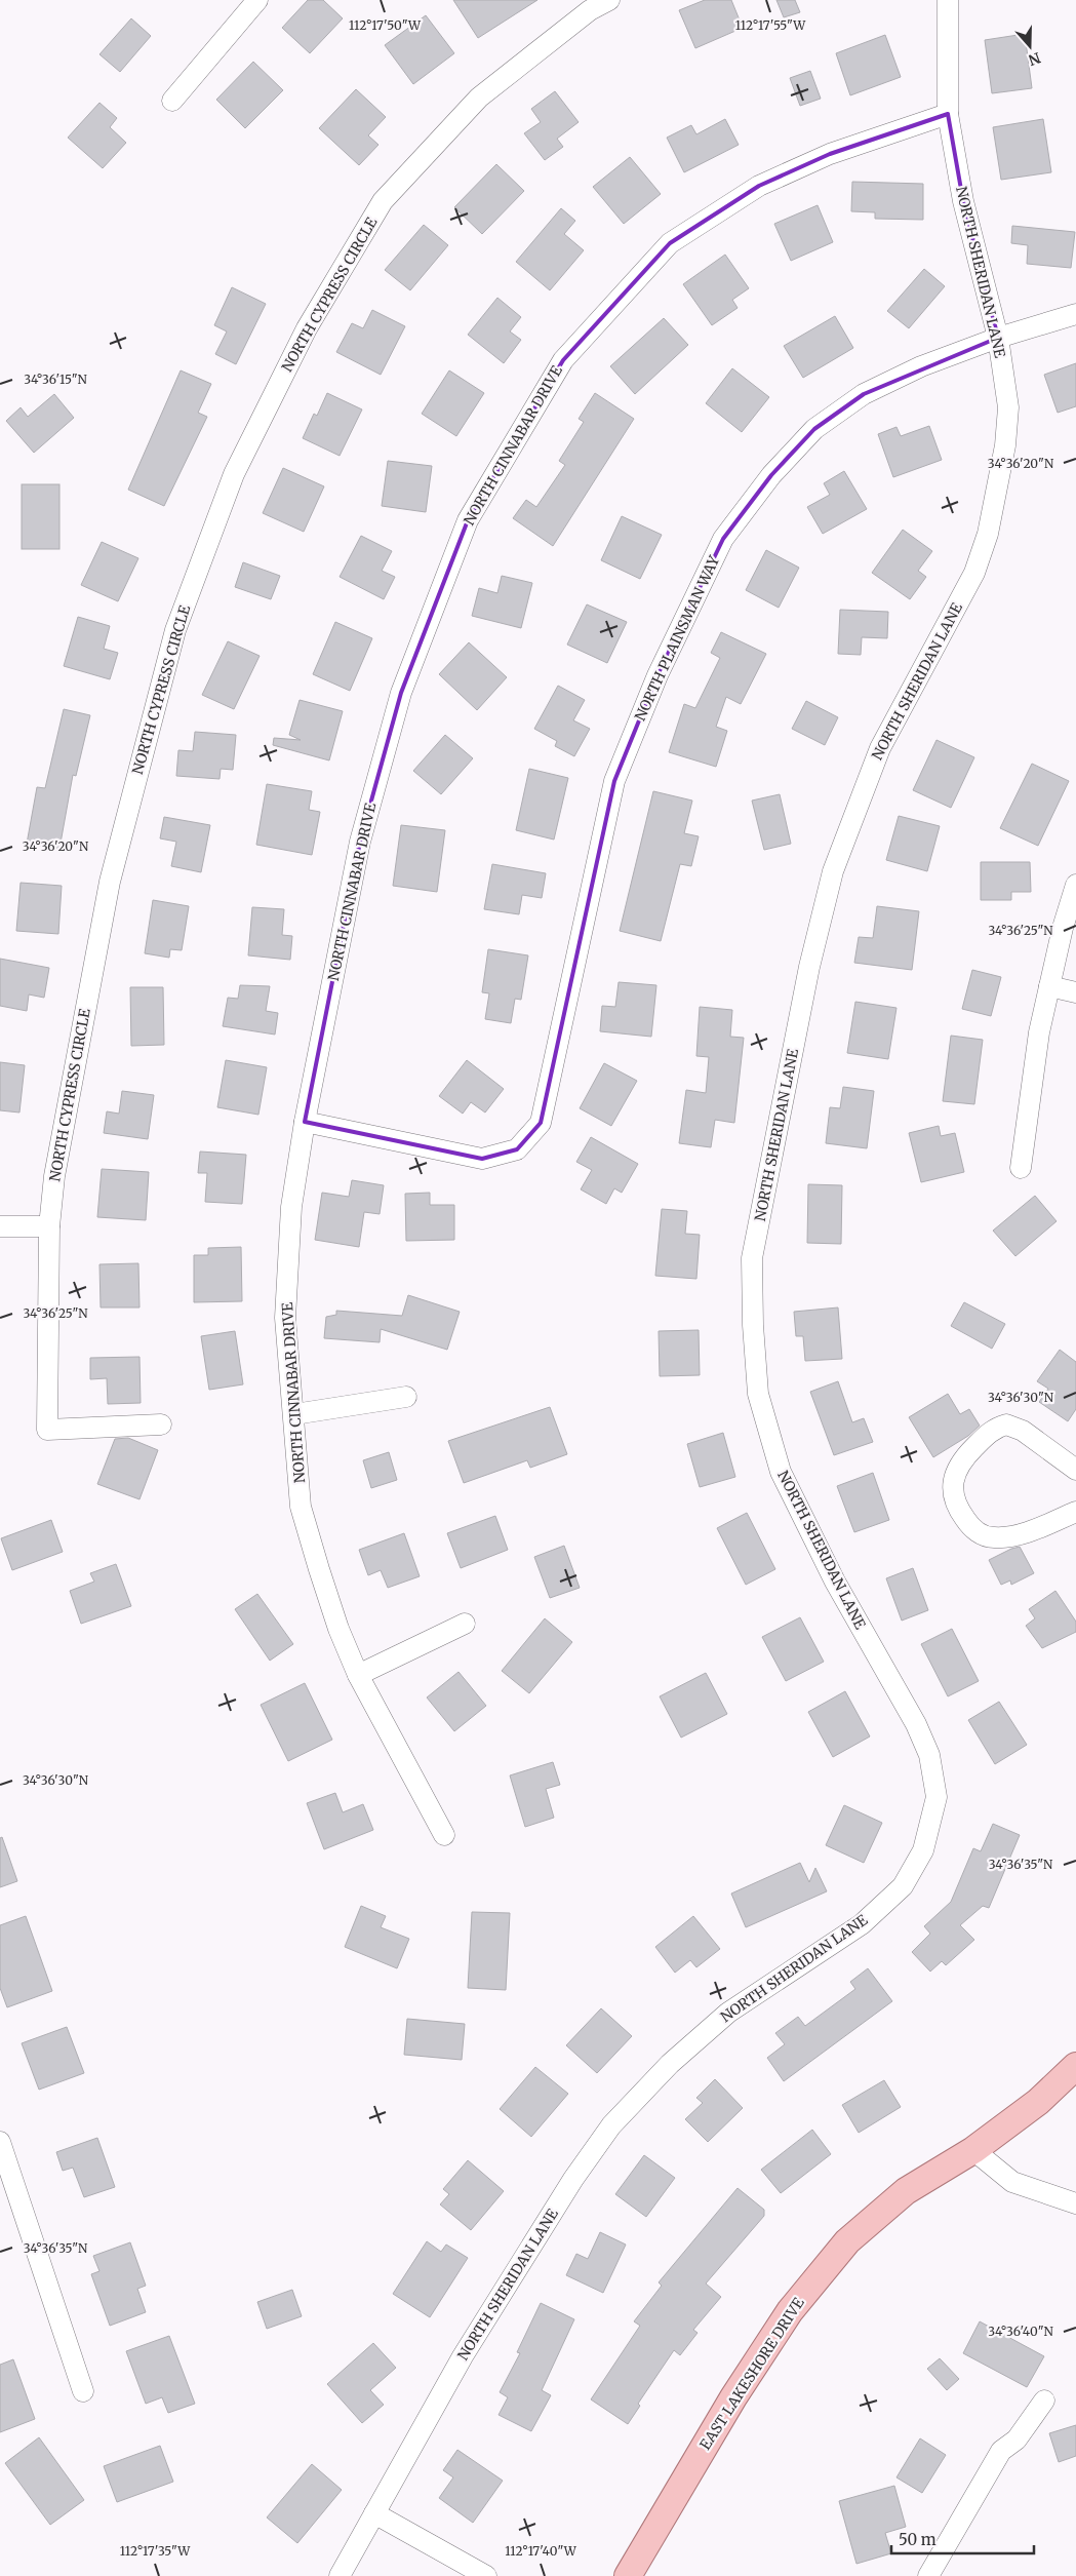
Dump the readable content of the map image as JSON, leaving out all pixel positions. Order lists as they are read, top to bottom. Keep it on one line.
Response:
{"streets":{"main road":["EAST LAKESHORE DRIVE"],"street":["NORTH SHERIDAN LANE","NORTH CYPRESS CIRCLE","NORTH CINNABAR DRIVE","NORTH PLAINSMAN WAY"]},"crossings":[["NORTH SHERIDAN LANE","NORTH CINNABAR DRIVE"],["NORTH SHERIDAN LANE","NORTH PLAINSMAN WAY"],["NORTH CINNABAR DRIVE","NORTH PLAINSMAN WAY"]],"scale_bar":"50 m","north":"bottom","coordinates":["112°17'50\"W","112°17'55\"W","34°36'15\"N","34°36'20\"N","34°36'25\"N","34°36'30\"N","34°36'35\"N","34°36'40\"N","112°17'35\"W","112°17'40\"W"]}
